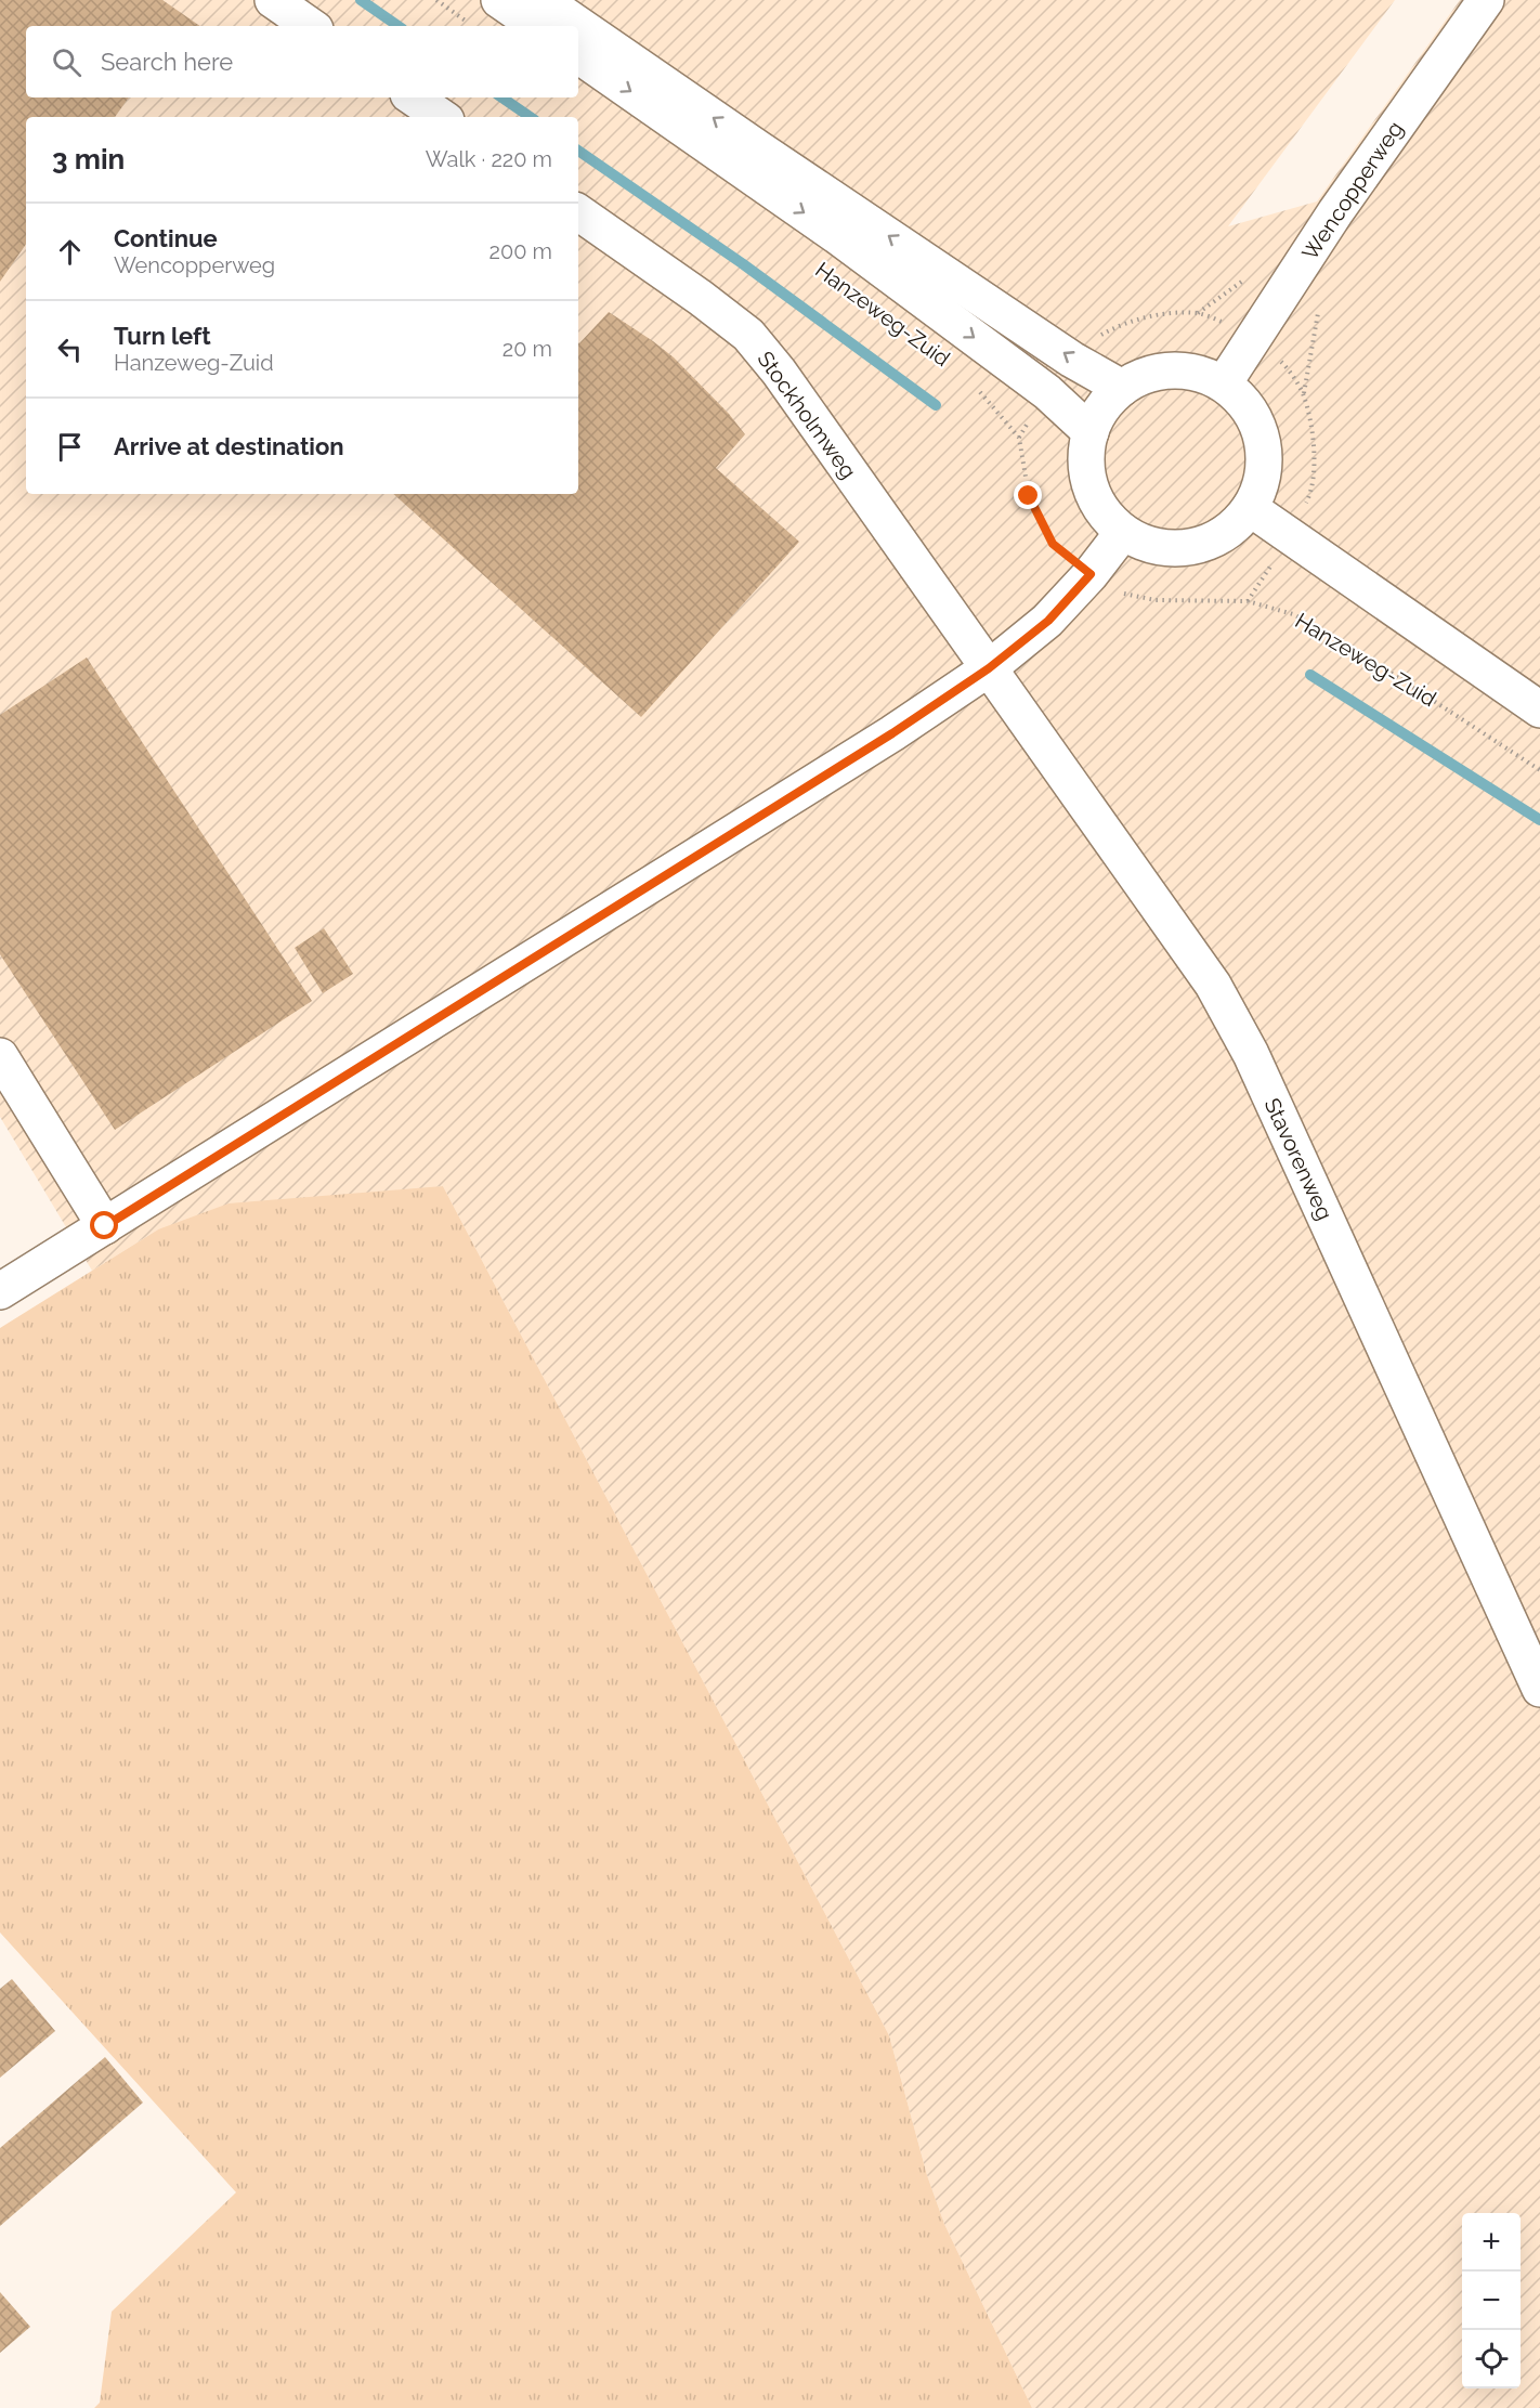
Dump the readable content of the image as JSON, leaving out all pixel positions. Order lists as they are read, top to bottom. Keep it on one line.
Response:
{"streets":{"street":["Wencopperweg","Hanzeweg-Zuid","Stockholmweg","Stavorenweg"]},"crossings":[["Wencopperweg","Hanzeweg-Zuid"],["Stockholmweg","Stavorenweg"]],"page":{"search":"Search here","heading":["3 min","Walk · 220 m"],"list":[["Continue","Wencopperweg","200 m"],["Turn left","Hanzeweg-Zuid","20 m"],"Arrive at destination"],"map_buttons":["+","−"]}}
